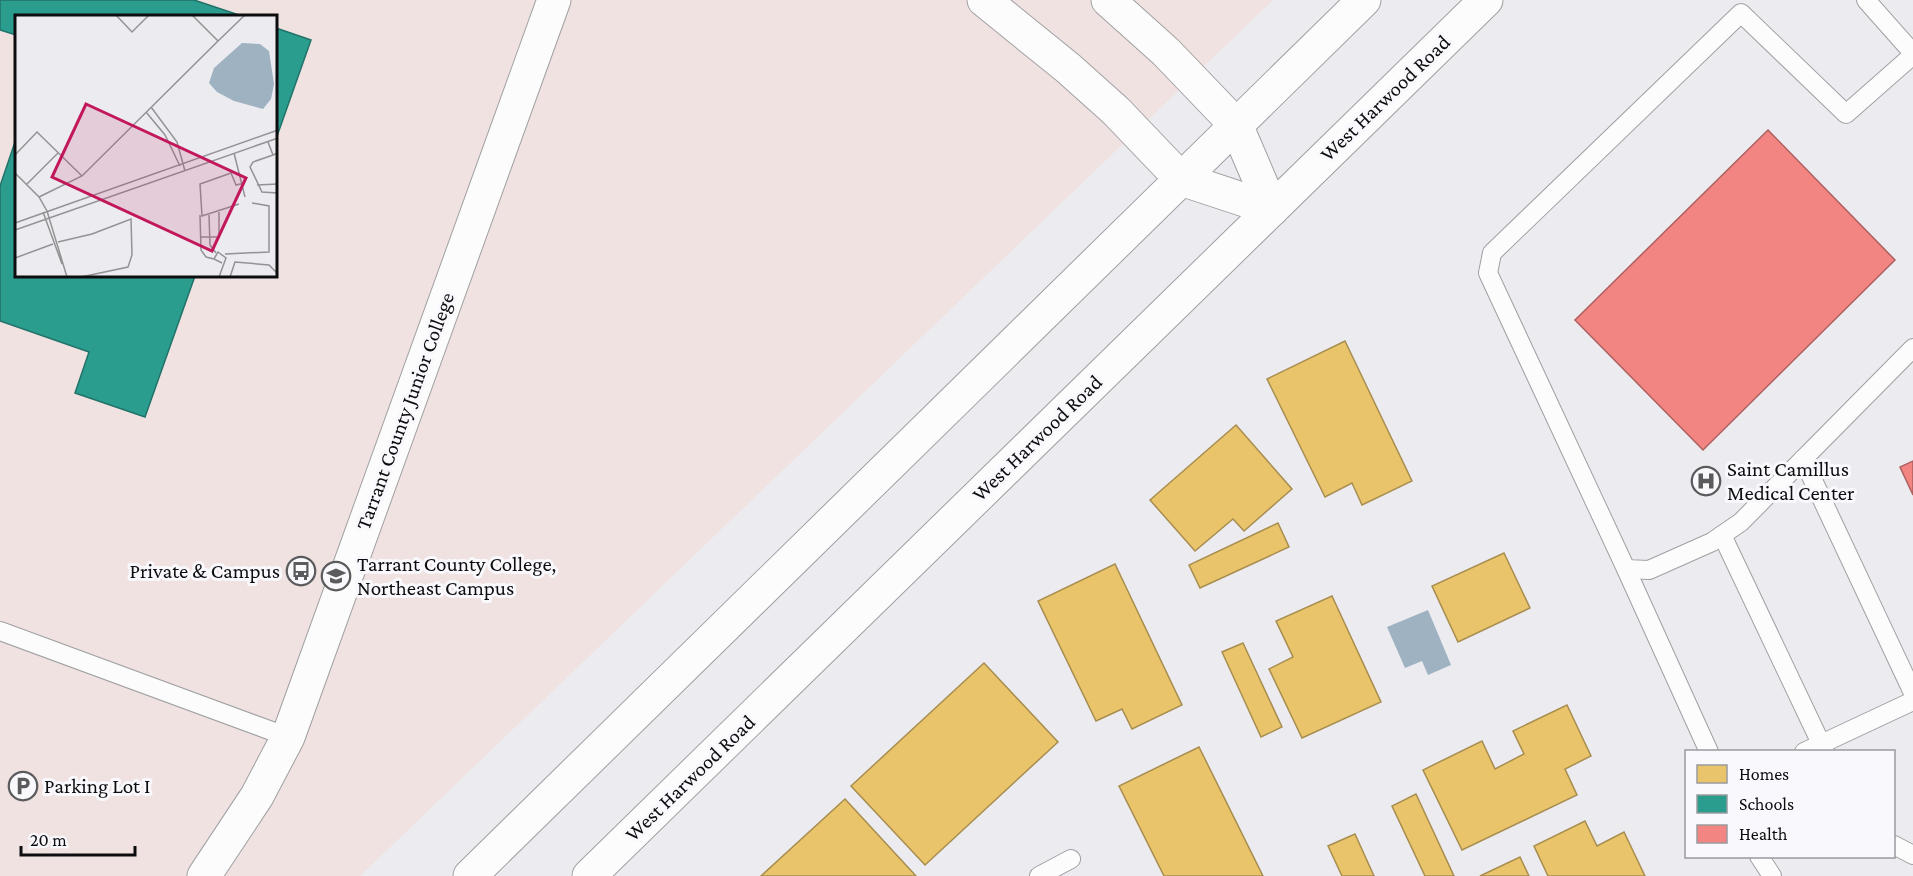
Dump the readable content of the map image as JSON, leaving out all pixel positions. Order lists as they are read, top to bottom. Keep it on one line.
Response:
{"streets":{"main road":["West Harwood Road","Tarrant County Junior College"]},"places":{"hospital":["Saint Camillus Medical Center"],"bus stop":["Private & Campus"],"school or university":["Tarrant County College, Northeast Campus"],"parking":["Parking Lot I"]},"legend":["Homes","Schools","Health"],"scale_bar":"20 m"}
